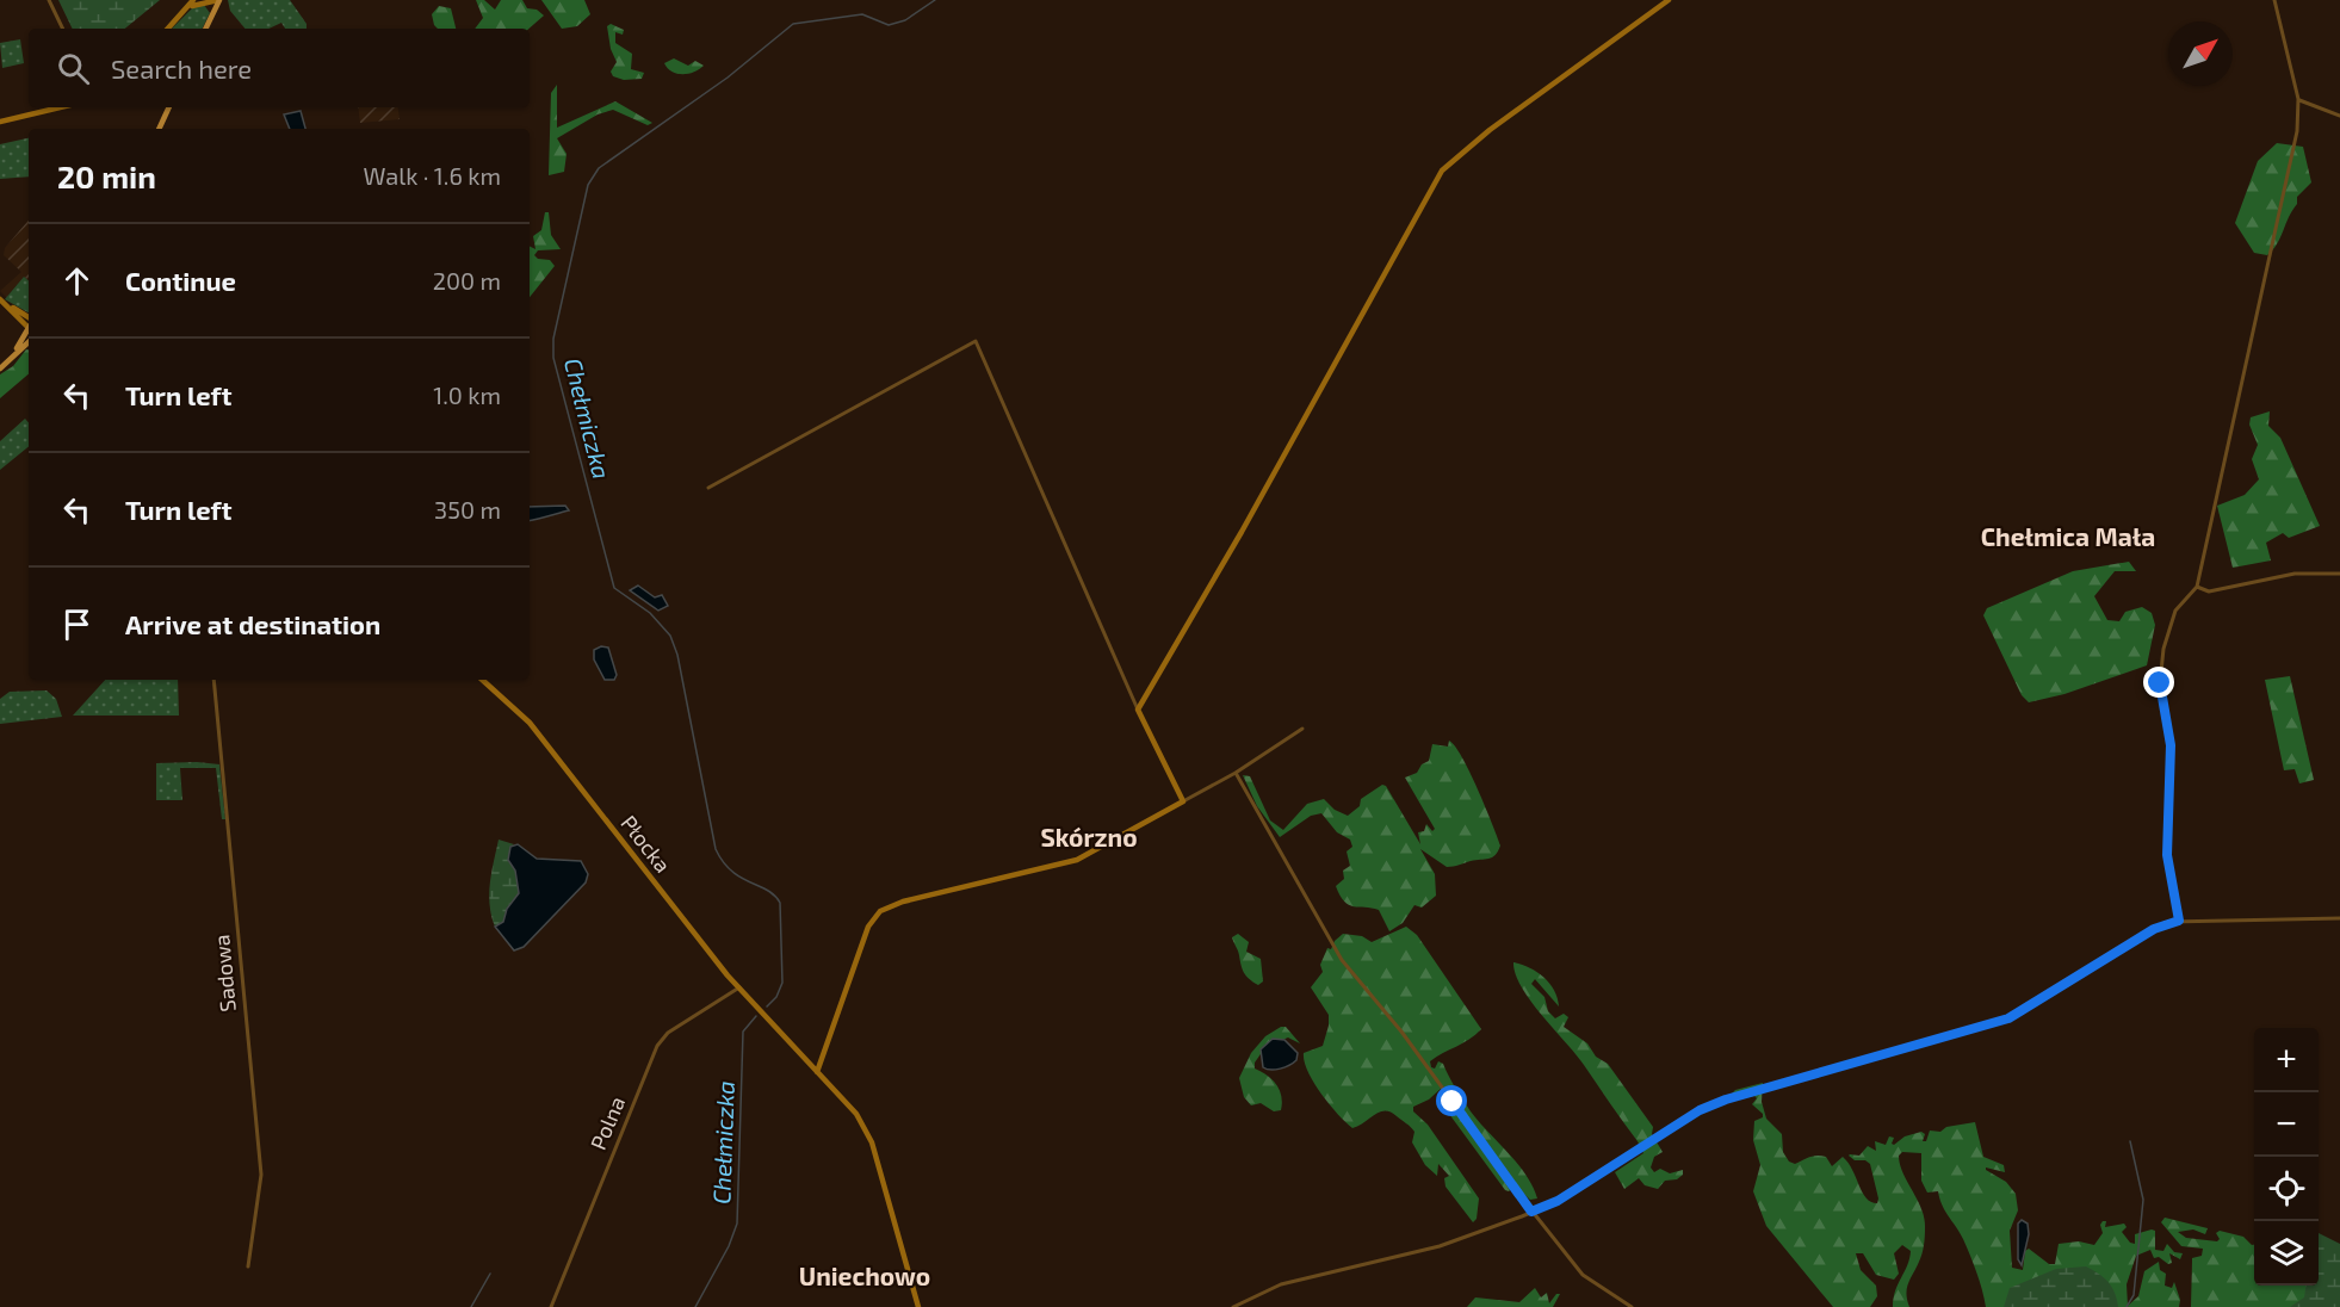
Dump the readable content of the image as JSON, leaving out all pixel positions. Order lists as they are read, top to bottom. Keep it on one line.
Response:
{"streets":{"street":["Płocka","Sadowa","Polna"]},"crossings":[["Płocka","Polna"]],"districts":["Chełmica Mała","Skórzno","Uniechowo"],"water":["Chełmiczka"],"north":"top right","page":{"search":"Search here","heading":["20 min","Walk · 1.6 km"],"list":[["Continue","200 m"],["Turn left","1.0 km"],["Turn left","350 m"],"Arrive at destination"],"map_buttons":["+","−"]}}
